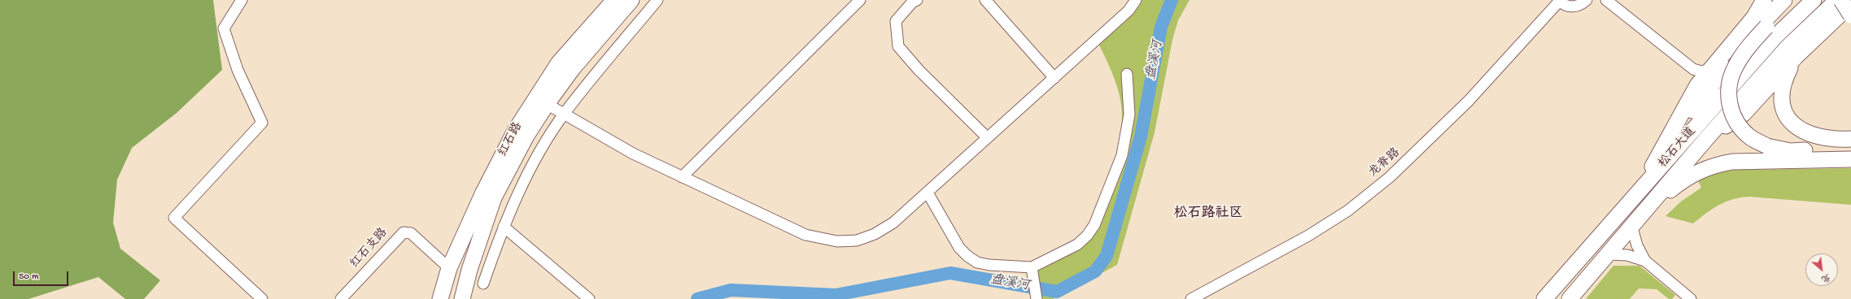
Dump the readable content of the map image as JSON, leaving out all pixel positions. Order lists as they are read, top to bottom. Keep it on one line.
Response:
{"streets":{"highway":["红石路","松石大道"],"street":["龙脊路","红石支路"]},"crossings":[["红石路","红石支路"]],"districts":["松石路社区"],"water":["盘溪河"],"scale_bar":"50 m","north":"bottom right"}
